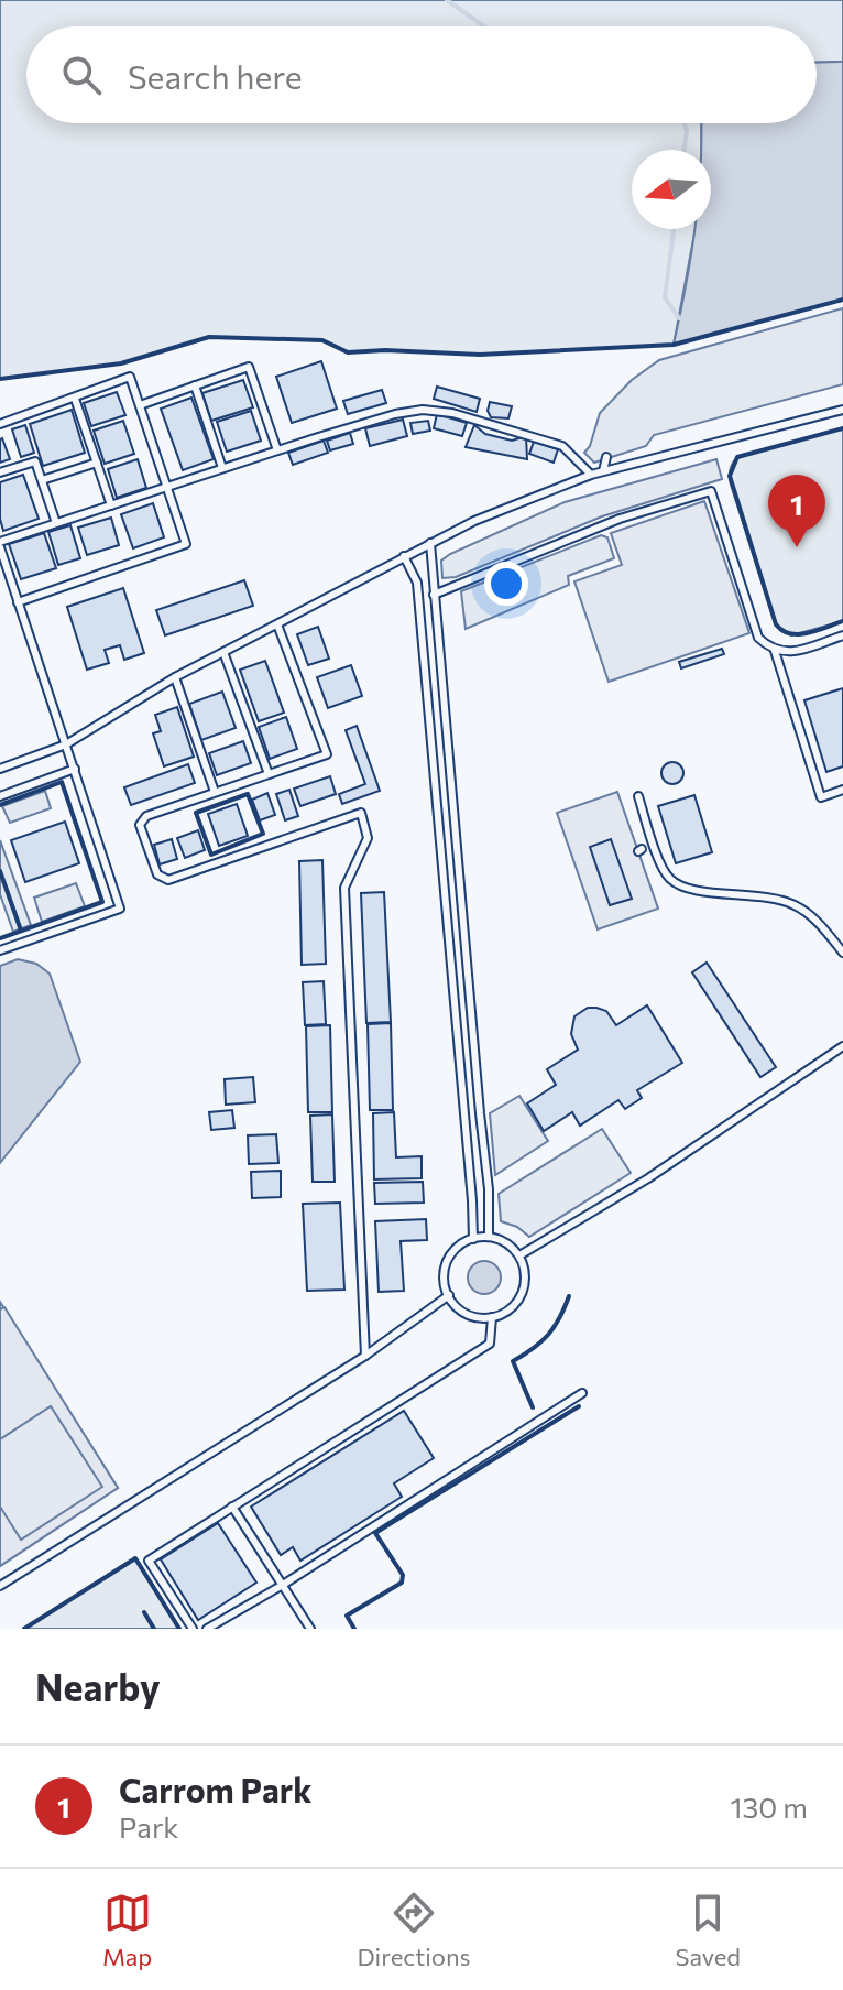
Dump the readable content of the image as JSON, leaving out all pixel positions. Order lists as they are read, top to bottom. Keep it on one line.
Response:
{"north":"left","page":{"search":"Search here","pins":"1","heading":"Nearby","list":[{"mark":"1","name":"Carrom Park","note":"Park","value":"130 m"}],"nav":["Map","Directions","Saved"]}}
